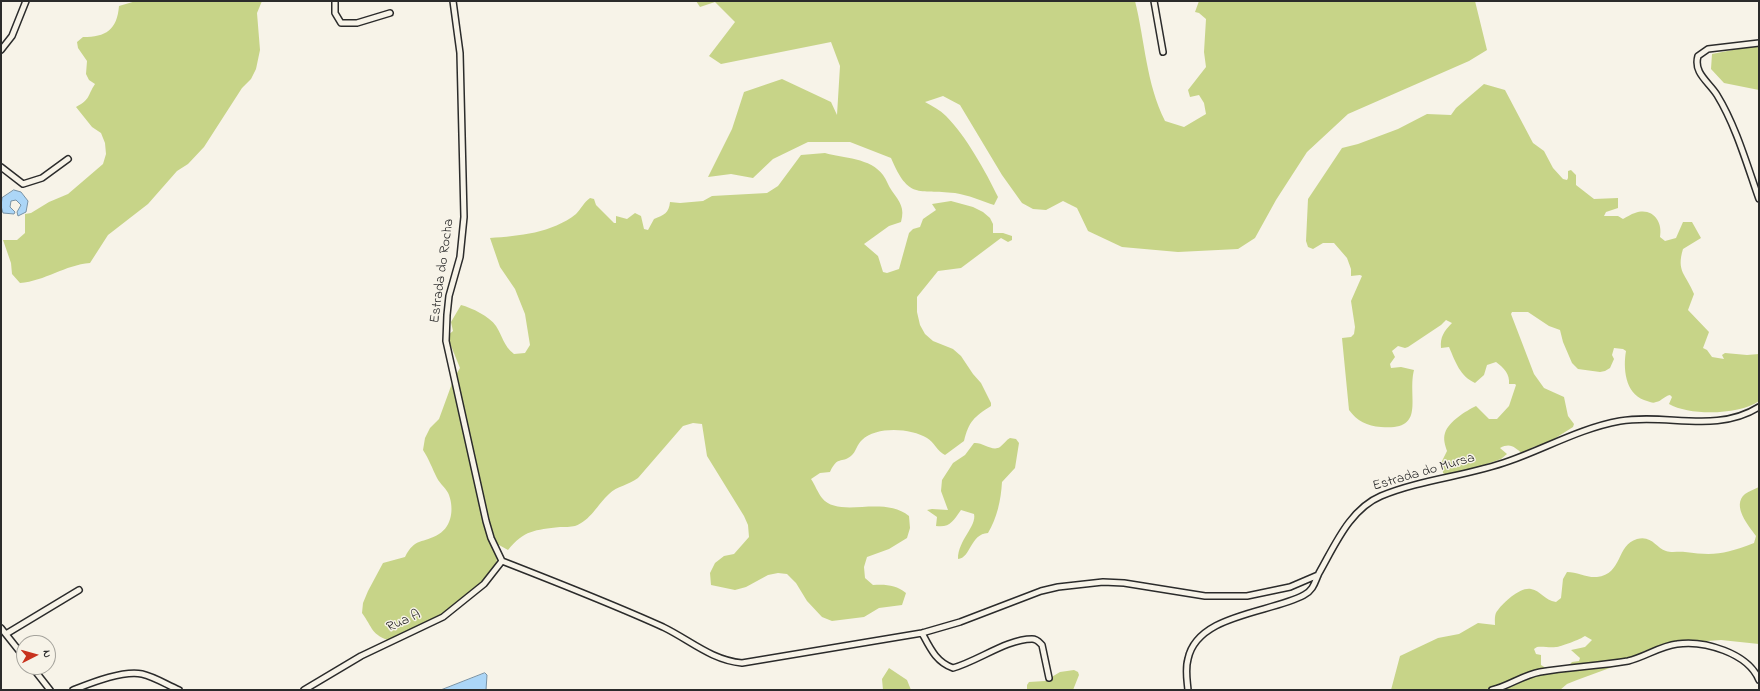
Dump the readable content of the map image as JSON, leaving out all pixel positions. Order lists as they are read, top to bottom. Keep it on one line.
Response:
{"streets":{"street":["Estrada do Rocha","Estrada do Mursa","Rua A"]},"crossings":[["Estrada do Rocha","Rua A"]],"north":"right"}
